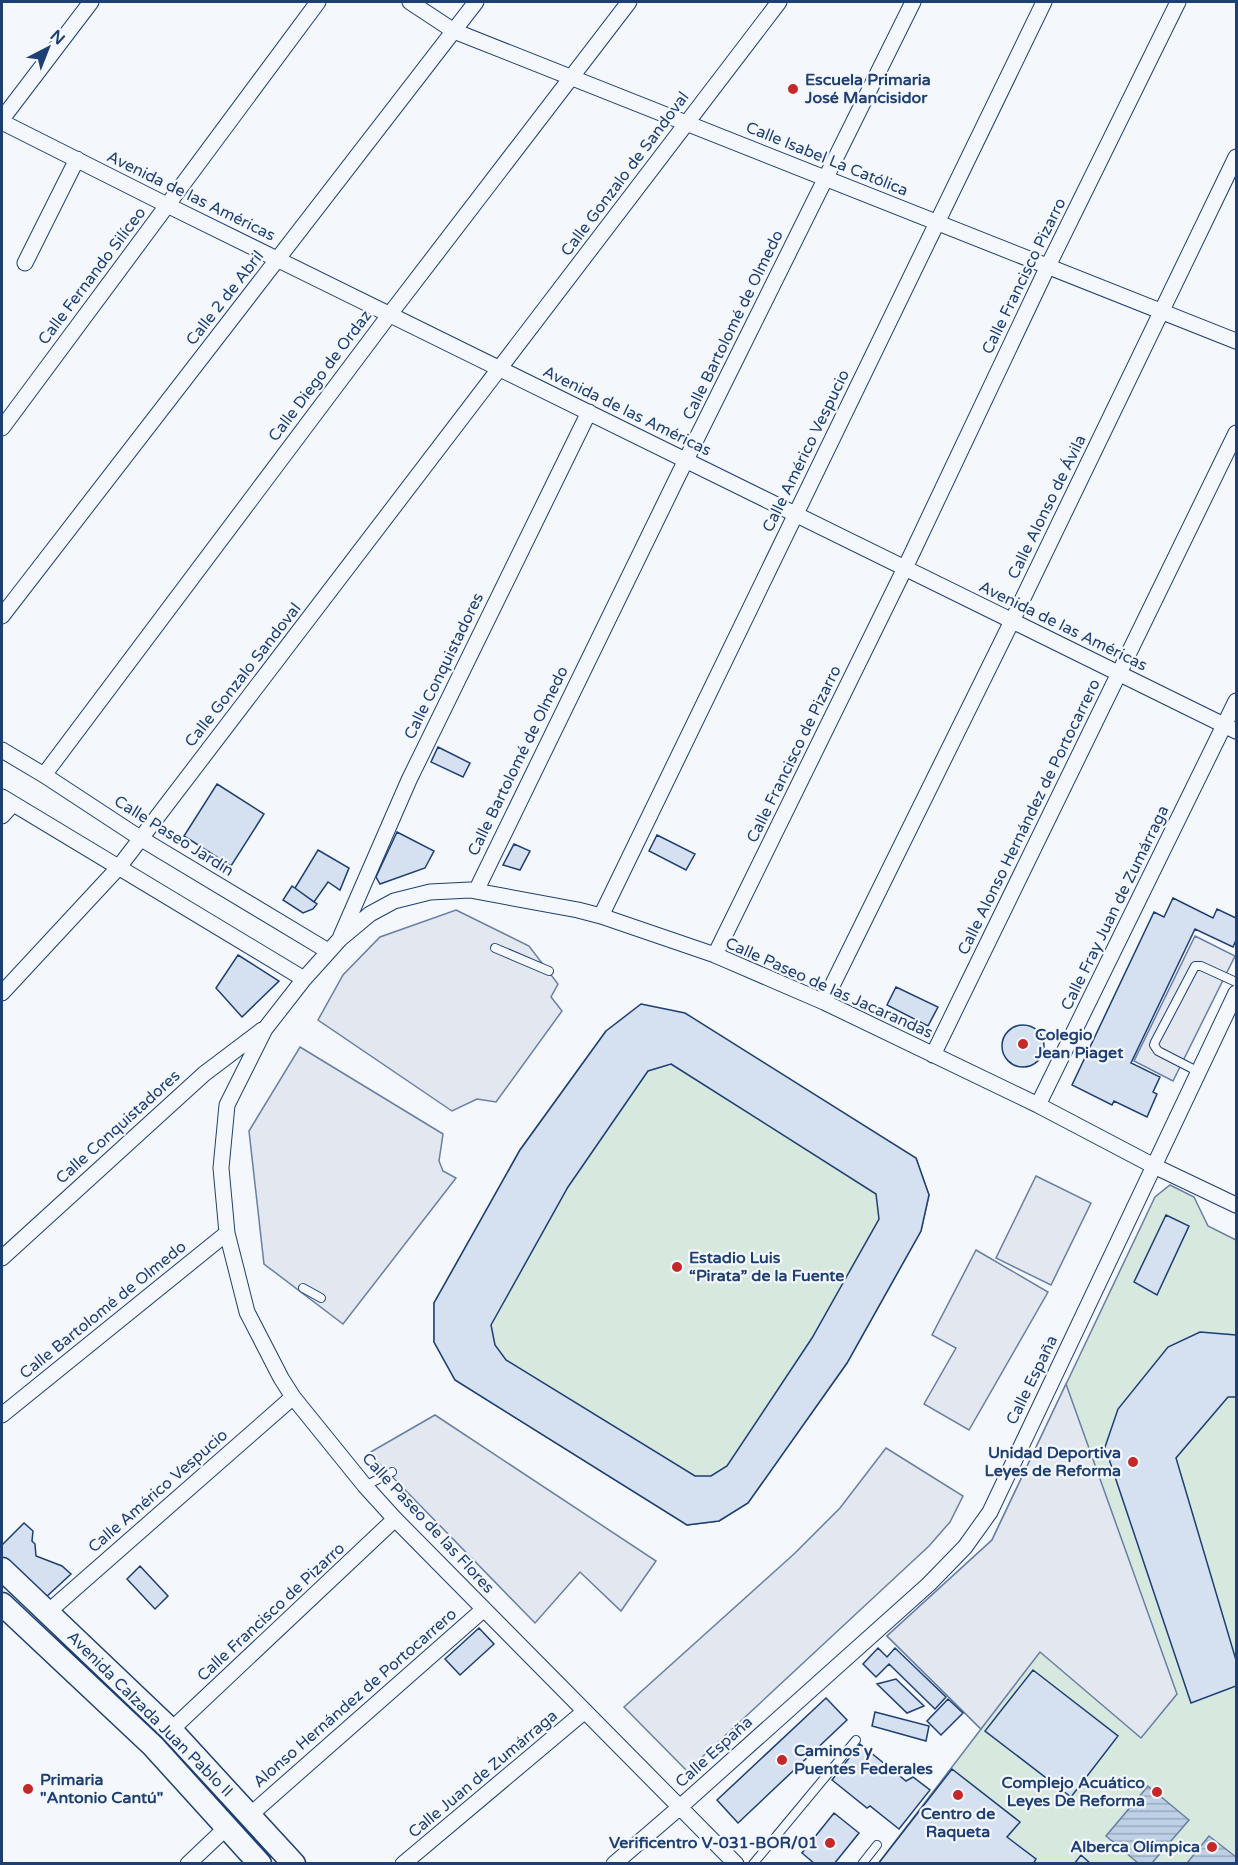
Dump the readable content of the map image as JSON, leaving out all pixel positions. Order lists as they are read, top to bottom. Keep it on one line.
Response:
{"streets":{"main road":["Avenida Calzada Juan Pablo II"],"street":["Calle Isabel La Católica","Calle Gonzalo de Sandoval","Avenida de las Américas","Calle Fernando Silíceo","Calle Francisco Pizarro","Calle 2 de Abril","Calle Bartolomé de Olmedo","Calle Diego de Ordaz","Calle Américo Vespucio","Calle Alonso de Ávila","Calle Conquistadores","Calle Gonzalo Sandoval","Calle Francisco de Pizarro","Calle Alonso Hernández de Portocarrero","Calle Paseo Jardín","Calle Fray Juan de Zumárraga","Calle Paseo de las Jacarandas","Calle España","Calle Paseo de las Flores","Alonso Hernández de Portocarrero","Calle Juan de Zumárraga"]},"crossings":[["Calle Isabel La Católica","Calle Gonzalo de Sandoval"],["Calle Isabel La Católica","Calle Francisco Pizarro"],["Calle Isabel La Católica","Calle 2 de Abril"],["Calle Isabel La Católica","Calle Bartolomé de Olmedo"],["Calle Isabel La Católica","Calle Diego de Ordaz"],["Calle Isabel La Católica","Calle Américo Vespucio"],["Calle Isabel La Católica","Calle Alonso de Ávila"],["Calle Gonzalo de Sandoval","Avenida de las Américas"],["Calle Gonzalo de Sandoval","Calle Gonzalo Sandoval"],["Avenida de las Américas","Calle Fernando Silíceo"],["Avenida de las Américas","Calle Francisco Pizarro"],["Avenida de las Américas","Calle 2 de Abril"],["Avenida de las Américas","Calle Bartolomé de Olmedo"],["Avenida de las Américas","Calle Diego de Ordaz"],["Avenida de las Américas","Calle Américo Vespucio"],["Avenida de las Américas","Calle Alonso de Ávila"],["Avenida de las Américas","Calle Conquistadores"],["Avenida de las Américas","Calle Gonzalo Sandoval"],["Avenida de las Américas","Calle Francisco de Pizarro"],["Avenida de las Américas","Calle Alonso Hernández de Portocarrero"],["Avenida de las Américas","Calle Fray Juan de Zumárraga"],["Calle Francisco Pizarro","Calle Francisco de Pizarro"],["Calle Bartolomé de Olmedo","Calle Paseo de las Jacarandas"],["Calle Bartolomé de Olmedo","Calle Paseo de las Flores"],["Calle Diego de Ordaz","Calle Paseo Jardín"],["Calle Américo Vespucio","Calle Paseo de las Jacarandas"],["Calle Américo Vespucio","Calle Paseo de las Flores"],["Calle Américo Vespucio","Avenida Calzada Juan Pablo II"],["Calle Alonso de Ávila","Calle Paseo de las Jacarandas"],["Calle Conquistadores","Calle Paseo de las Jacarandas"],["Calle Conquistadores","Calle Paseo de las Flores"],["Calle Gonzalo Sandoval","Calle Paseo Jardín"],["Calle Francisco de Pizarro","Calle Paseo de las Jacarandas"],["Calle Francisco de Pizarro","Calle Paseo de las Flores"],["Calle Francisco de Pizarro","Avenida Calzada Juan Pablo II"],["Calle Alonso Hernández de Portocarrero","Calle Paseo de las Jacarandas"],["Calle Paseo Jardín","Calle Paseo de las Jacarandas"],["Calle Fray Juan de Zumárraga","Calle Paseo de las Jacarandas"],["Calle Paseo de las Jacarandas","Calle España"],["Calle Paseo de las Jacarandas","Calle Paseo de las Flores"],["Calle España","Calle Paseo de las Flores"],["Calle Paseo de las Flores","Alonso Hernández de Portocarrero"],["Calle Paseo de las Flores","Calle Juan de Zumárraga"],["Alonso Hernández de Portocarrero","Avenida Calzada Juan Pablo II"]],"places":["Escuela Primaria José Mancisidor","Colegio Jean Piaget","Estadio Luis “Pirata” de la Fuente","Unidad Deportiva Leyes de Reforma","Caminos y Puentes Federales","Primaria \"Antonio Cantú\"","Complejo Acuático Leyes De Reforma","Centro de Raqueta","Verificentro V-031-BOR/01","Alberca Olímpica"],"north":"top right"}
